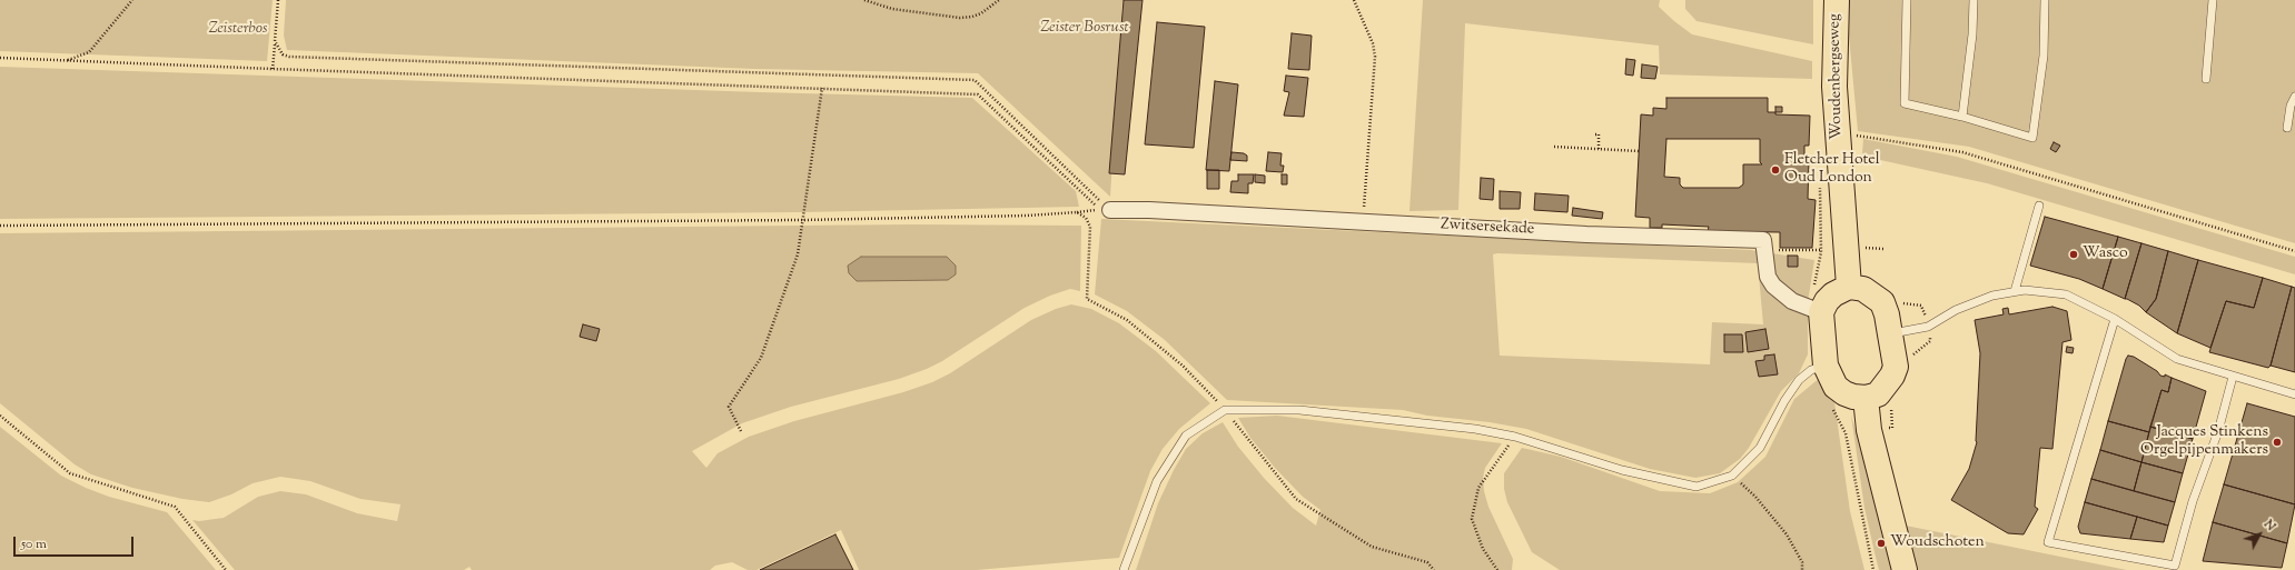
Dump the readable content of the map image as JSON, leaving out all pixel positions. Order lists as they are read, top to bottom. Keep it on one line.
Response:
{"streets":{"main road":["Woudenbergseweg"],"street":["Zwitsersekade"]},"parks":["Zeister Bosrust","Zeisterbos"],"places":["Fletcher Hotel Oud London","Wasco","Jacques Stinkens Orgelpijpenmakers","Woudschoten"],"scale_bar":"50 m","north":"top right"}
